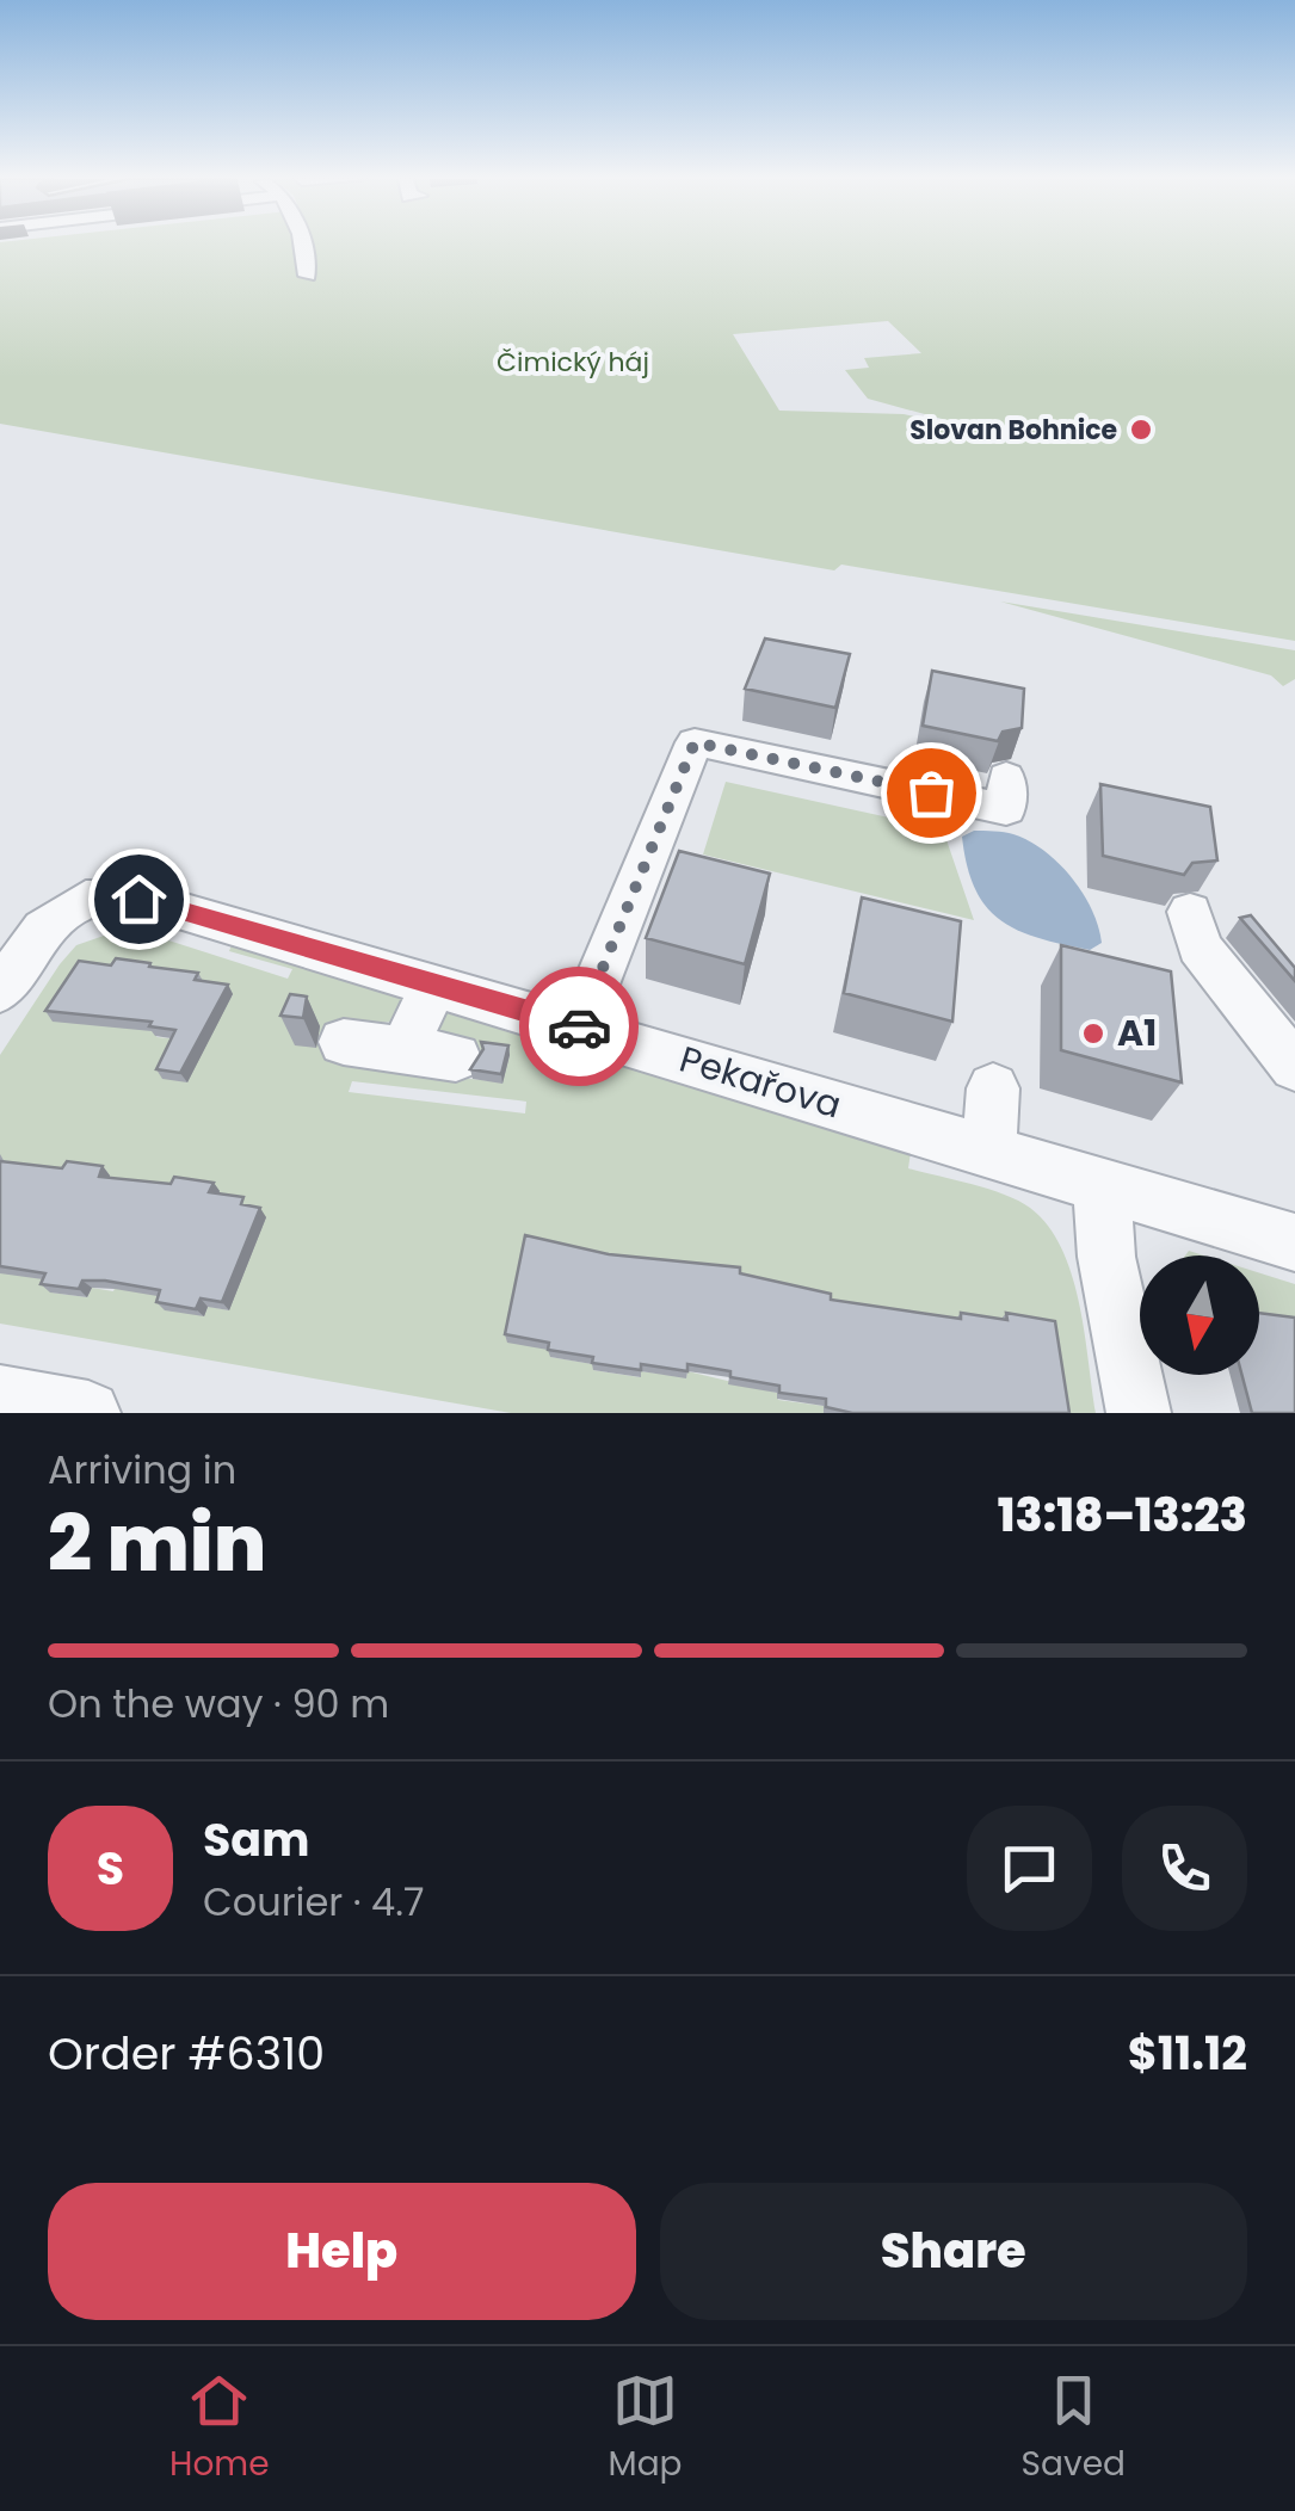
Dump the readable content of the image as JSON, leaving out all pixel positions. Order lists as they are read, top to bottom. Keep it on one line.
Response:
{"streets":{"street":["Pekařova"]},"parks":["Čimický háj"],"places":["Slovan Bohnice","A1"],"north":"bottom","page":{"heading":["2 min","Arriving in","13:18–13:23"],"panel":["Sam","Courier · 4.7","Order #6310","$11.12"],"bar":"On the way · 90 m","round":"S","buttons":["Help","Share"],"tabs":["Home","Map","Saved"]}}
